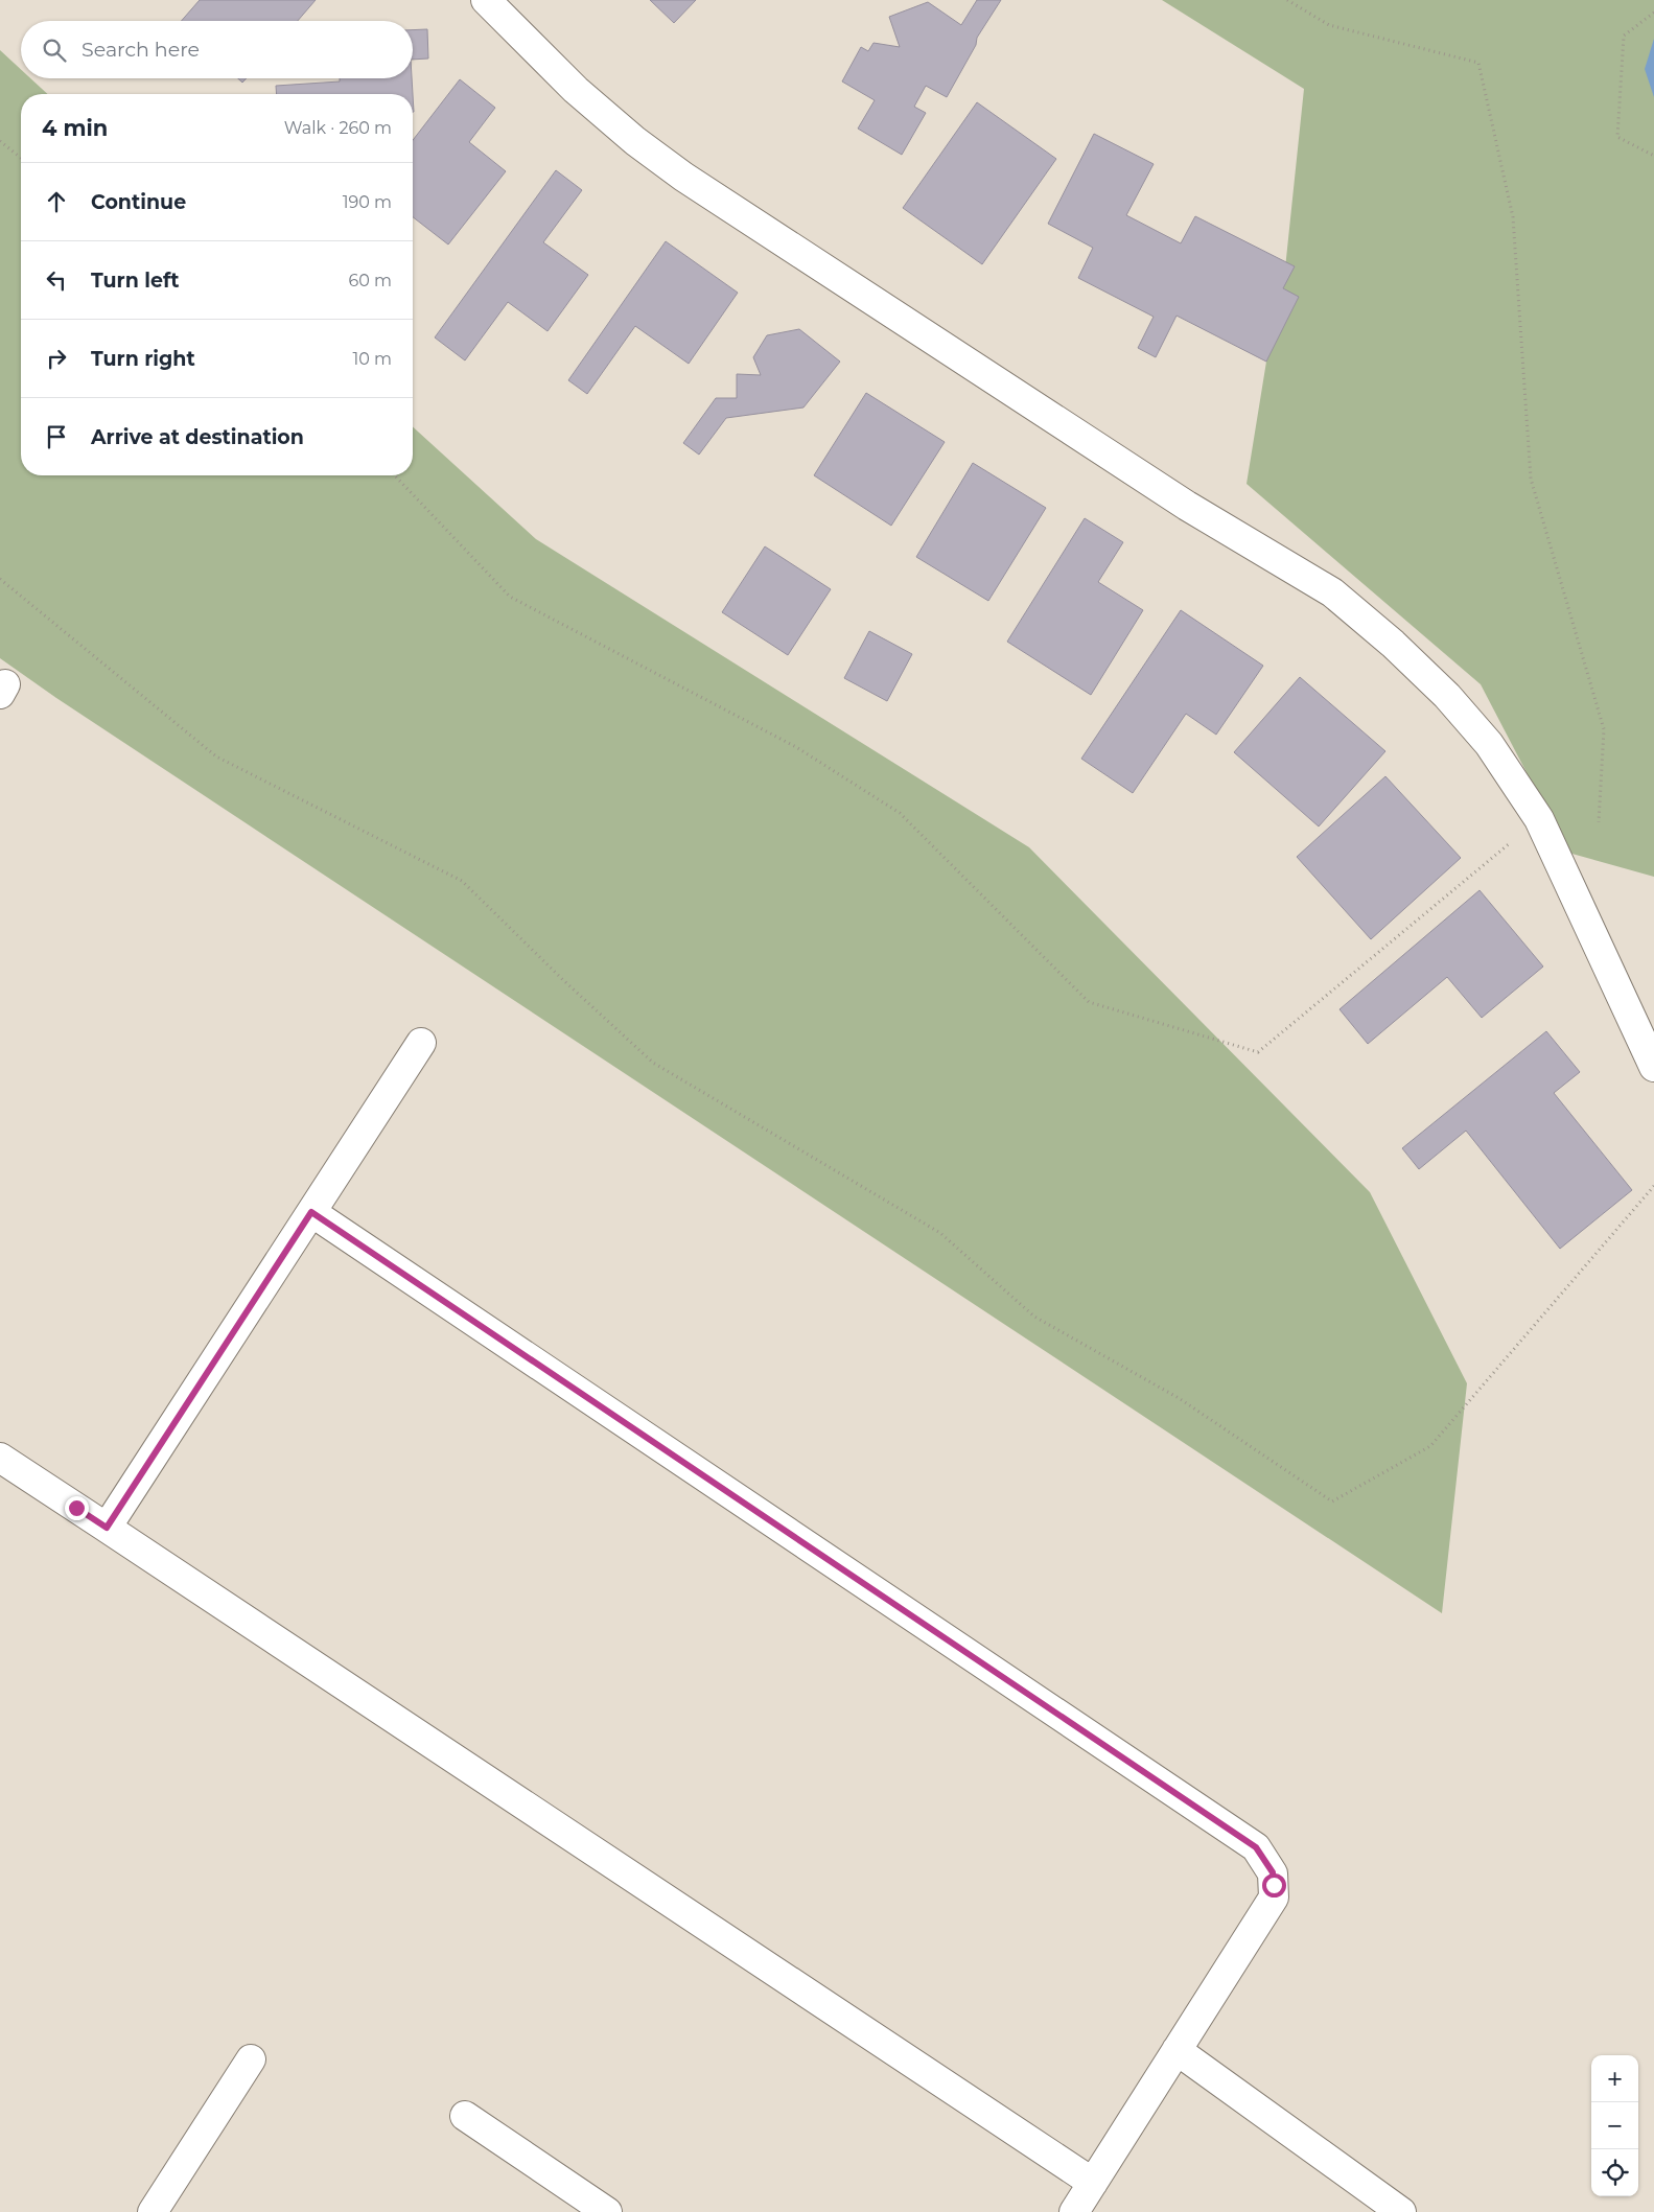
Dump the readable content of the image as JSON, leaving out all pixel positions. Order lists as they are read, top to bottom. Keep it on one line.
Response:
{"page":{"search":"Search here","heading":["4 min","Walk · 260 m"],"list":[["Continue","190 m"],["Turn left","60 m"],["Turn right","10 m"],"Arrive at destination"],"map_buttons":["+","−"]}}
